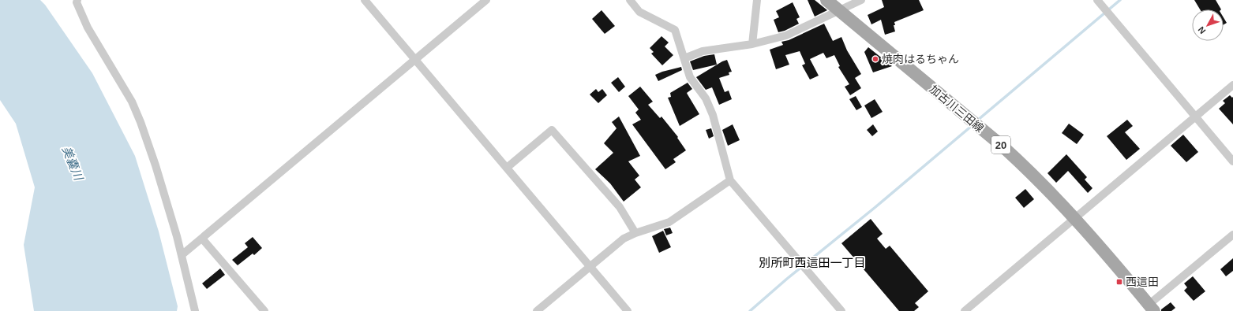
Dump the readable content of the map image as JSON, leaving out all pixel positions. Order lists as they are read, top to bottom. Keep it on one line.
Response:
{"streets":{"main road":["加古川三田線","20"]},"districts":["別所町西這田一丁目"],"water":["美嚢川"],"places":{"other":["焼肉はるちゃん"],"transit":["西這田"]},"north":"bottom left"}
